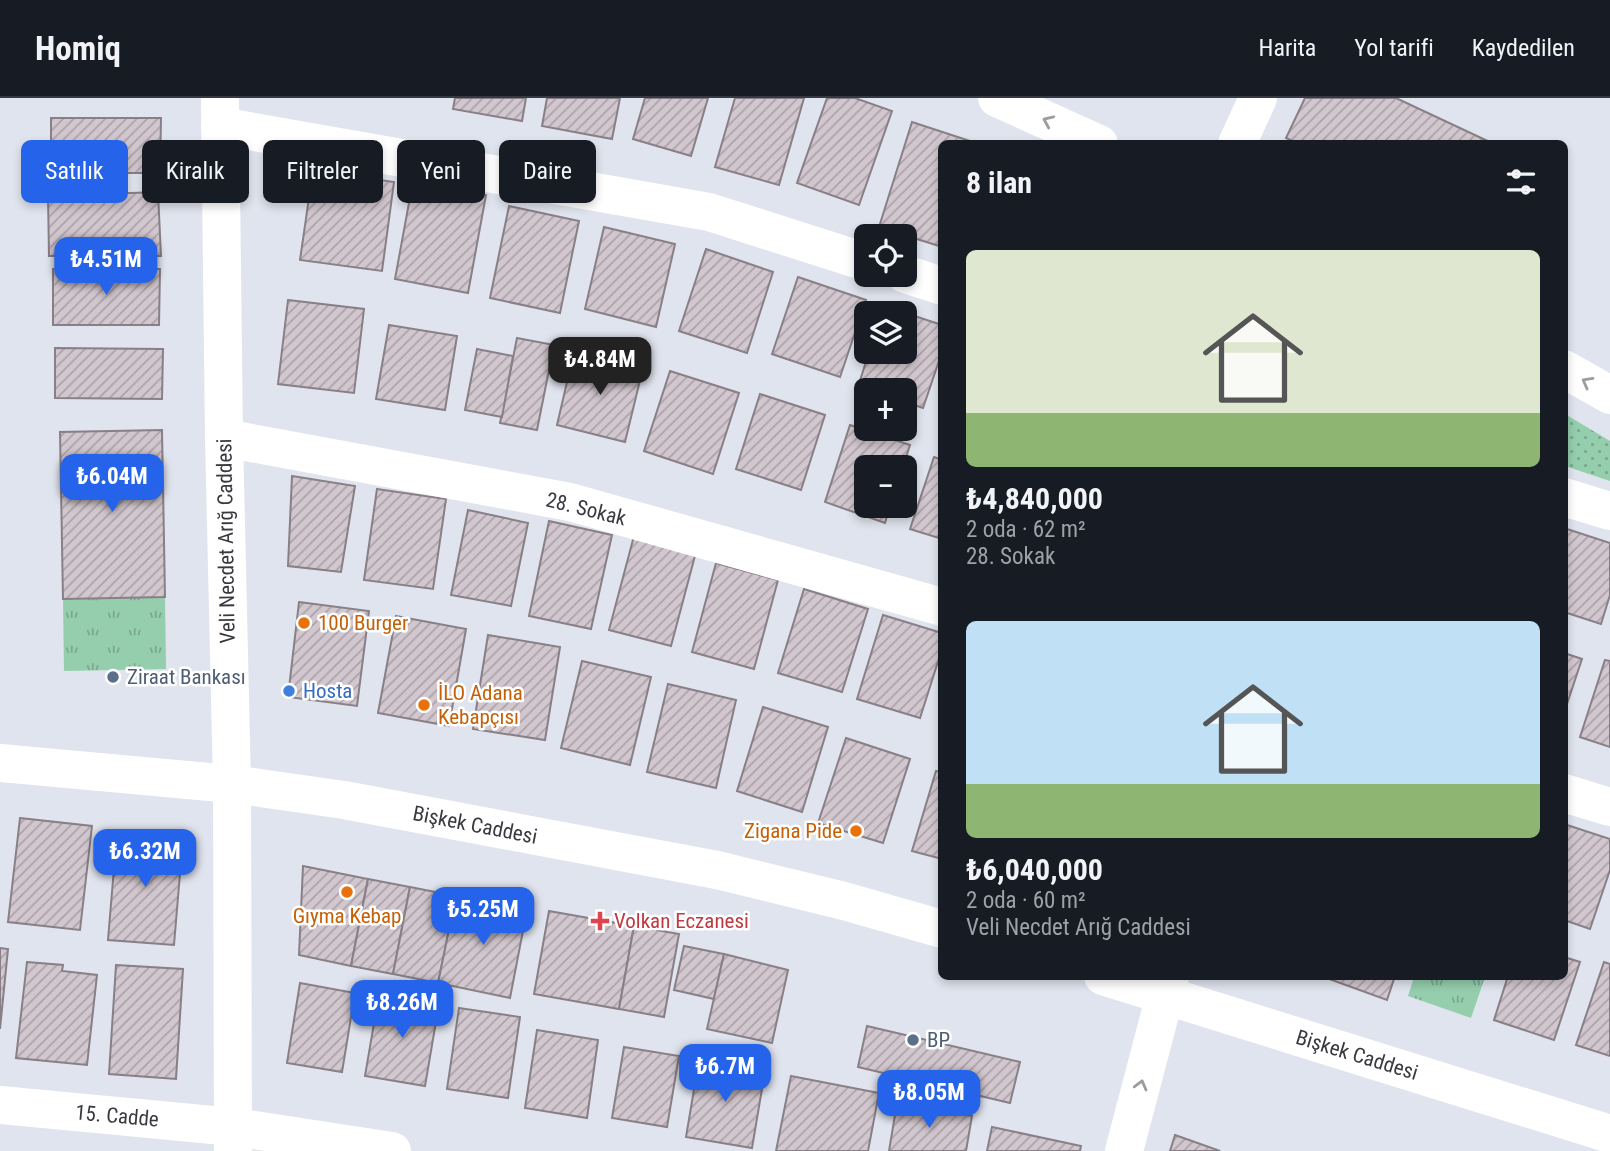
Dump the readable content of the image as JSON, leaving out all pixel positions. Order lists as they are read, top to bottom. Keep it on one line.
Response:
{"streets":{"street":["28. Sokak","Veli Necdet Arığ Caddesi","Bişkek Caddesi","15. Cadde"]},"crossings":[["28. Sokak","Veli Necdet Arığ Caddesi"],["Veli Necdet Arığ Caddesi","Bişkek Caddesi"],["Veli Necdet Arığ Caddesi","15. Cadde"]],"places":{"other":["100 Burger","Ziraat Bankası","Hosta","İLO Adana Kebapçısı","Zigana Pide","Gıyma Kebap","BP"],"health":["Volkan Eczanesi"]},"page":{"header":"Homiq","nav":["Harita","Yol tarifi","Kaydedilen"],"chip":["Satılık","Kiralık","Filtreler","Yeni","Daire"],"heading":"8 ilan","map_buttons":["+","−"],"list":[{"name":"₺4,840,000","note":"2 oda · 62 m² · 28. Sokak"},{"name":"₺6,040,000","note":"2 oda · 60 m² · Veli Necdet Arığ Caddesi"}],"price":["₺4.51M","₺4.84M","₺6.04M","₺6.32M","₺5.25M","₺8.26M","₺6.7M","₺8.05M"]}}
